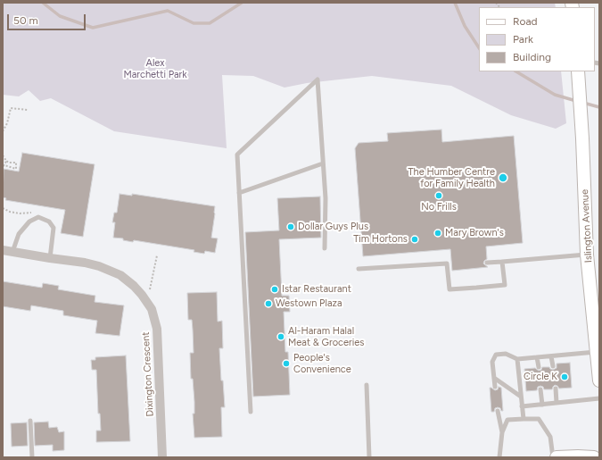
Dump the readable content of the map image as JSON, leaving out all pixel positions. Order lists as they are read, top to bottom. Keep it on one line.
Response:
{"streets":{"main road":["Islington Avenue"],"street":["Dixington Crescent"]},"parks":["Alex Marchetti Park"],"places":["The Humber Centre for Family Health","No Frills","Dollar Guys Plus","Mary Brown's","Tim Hortons","Istar Restaurant","Westown Plaza","Al-Haram Halal Meat & Groceries","People's Convenience","Circle K"],"legend":["Road","Park","Building"],"scale_bar":"50 m"}
